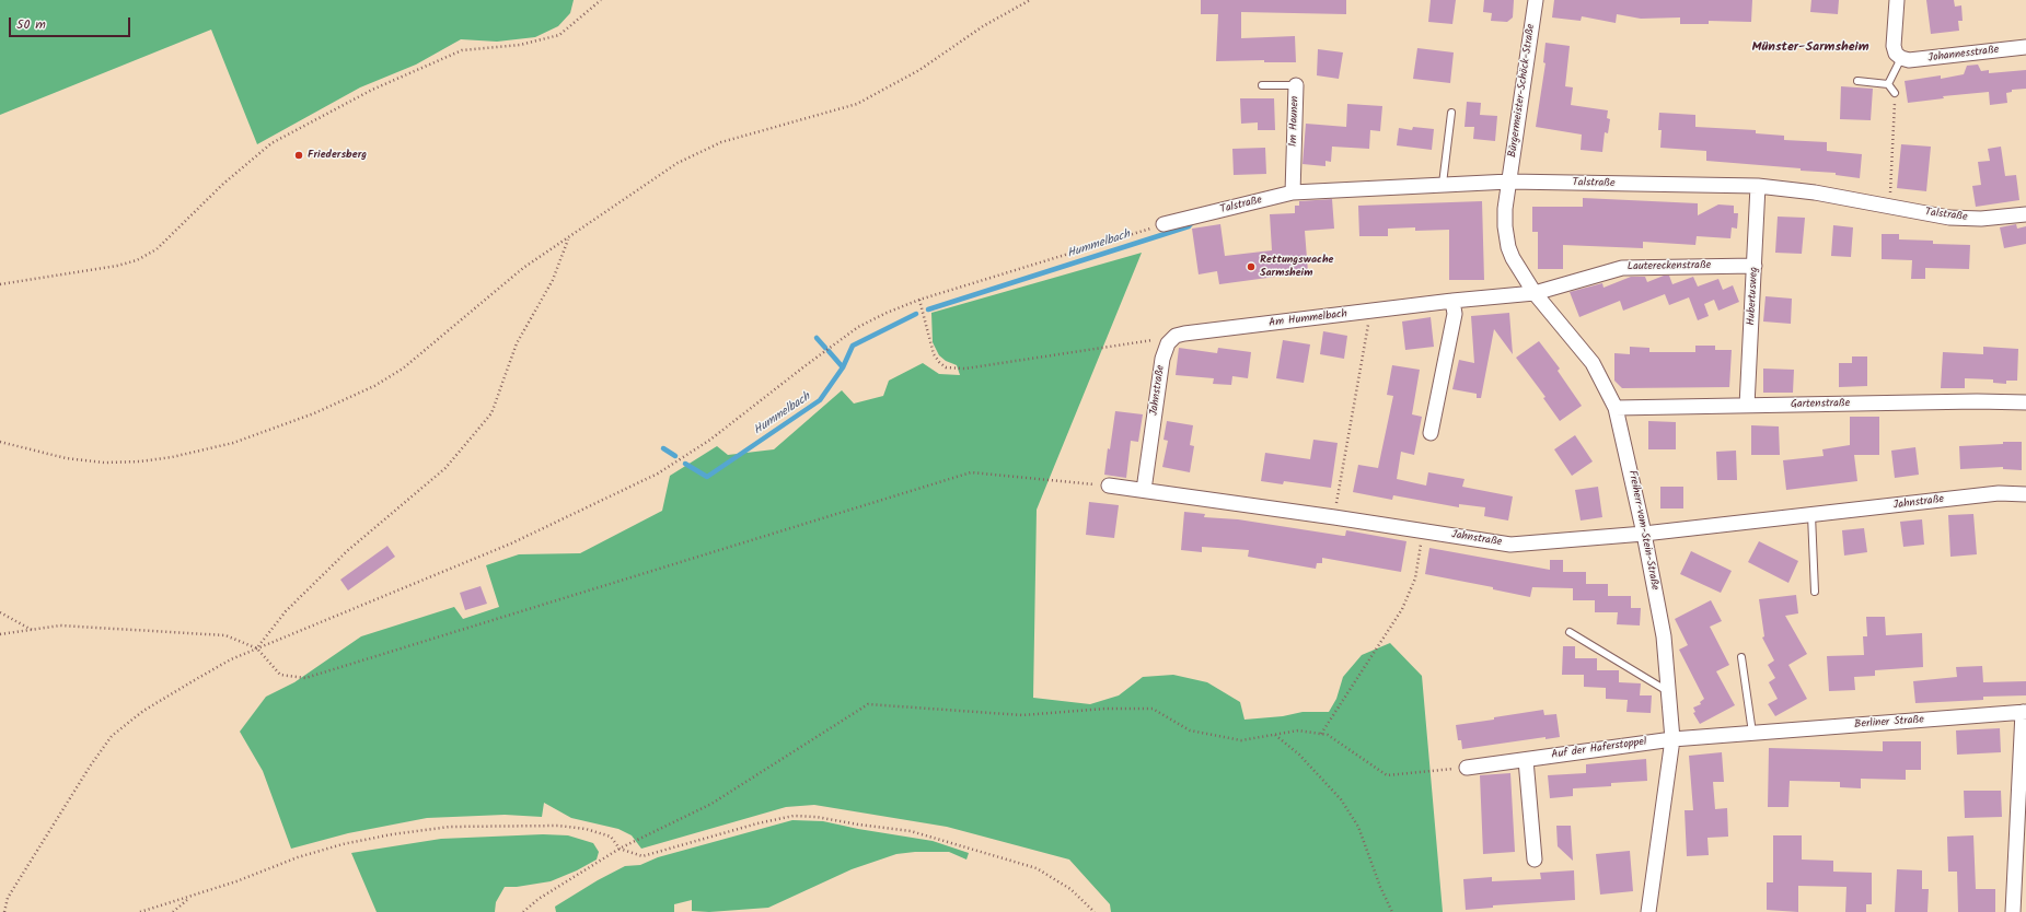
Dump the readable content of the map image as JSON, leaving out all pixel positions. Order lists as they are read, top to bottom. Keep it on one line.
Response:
{"streets":{"street":["Johannesstraße","Bürgermeister-Schöck-Straße","Im Haunen","Talstraße","Lautereckenstraße","Hubertusweg","Am Hummelbach","Jahnstraße","Gartenstraße","Freiherr-vom-Stein-Straße","Berliner Straße","Auf der Haferstoppel"]},"crossings":[["Bürgermeister-Schöck-Straße","Talstraße"],["Bürgermeister-Schöck-Straße","Freiherr-vom-Stein-Straße"],["Im Haunen","Talstraße"],["Talstraße","Hubertusweg"],["Talstraße","Freiherr-vom-Stein-Straße"],["Lautereckenstraße","Hubertusweg"],["Lautereckenstraße","Am Hummelbach"],["Lautereckenstraße","Freiherr-vom-Stein-Straße"],["Hubertusweg","Gartenstraße"],["Am Hummelbach","Jahnstraße"],["Am Hummelbach","Freiherr-vom-Stein-Straße"],["Jahnstraße","Freiherr-vom-Stein-Straße"],["Gartenstraße","Freiherr-vom-Stein-Straße"],["Freiherr-vom-Stein-Straße","Berliner Straße"],["Freiherr-vom-Stein-Straße","Auf der Haferstoppel"],["Berliner Straße","Auf der Haferstoppel"]],"districts":["Münster-Sarmsheim"],"water":["Hummelbach"],"places":["Friedersberg","Rettungswache Sarmsheim"],"scale_bar":"50 m"}
